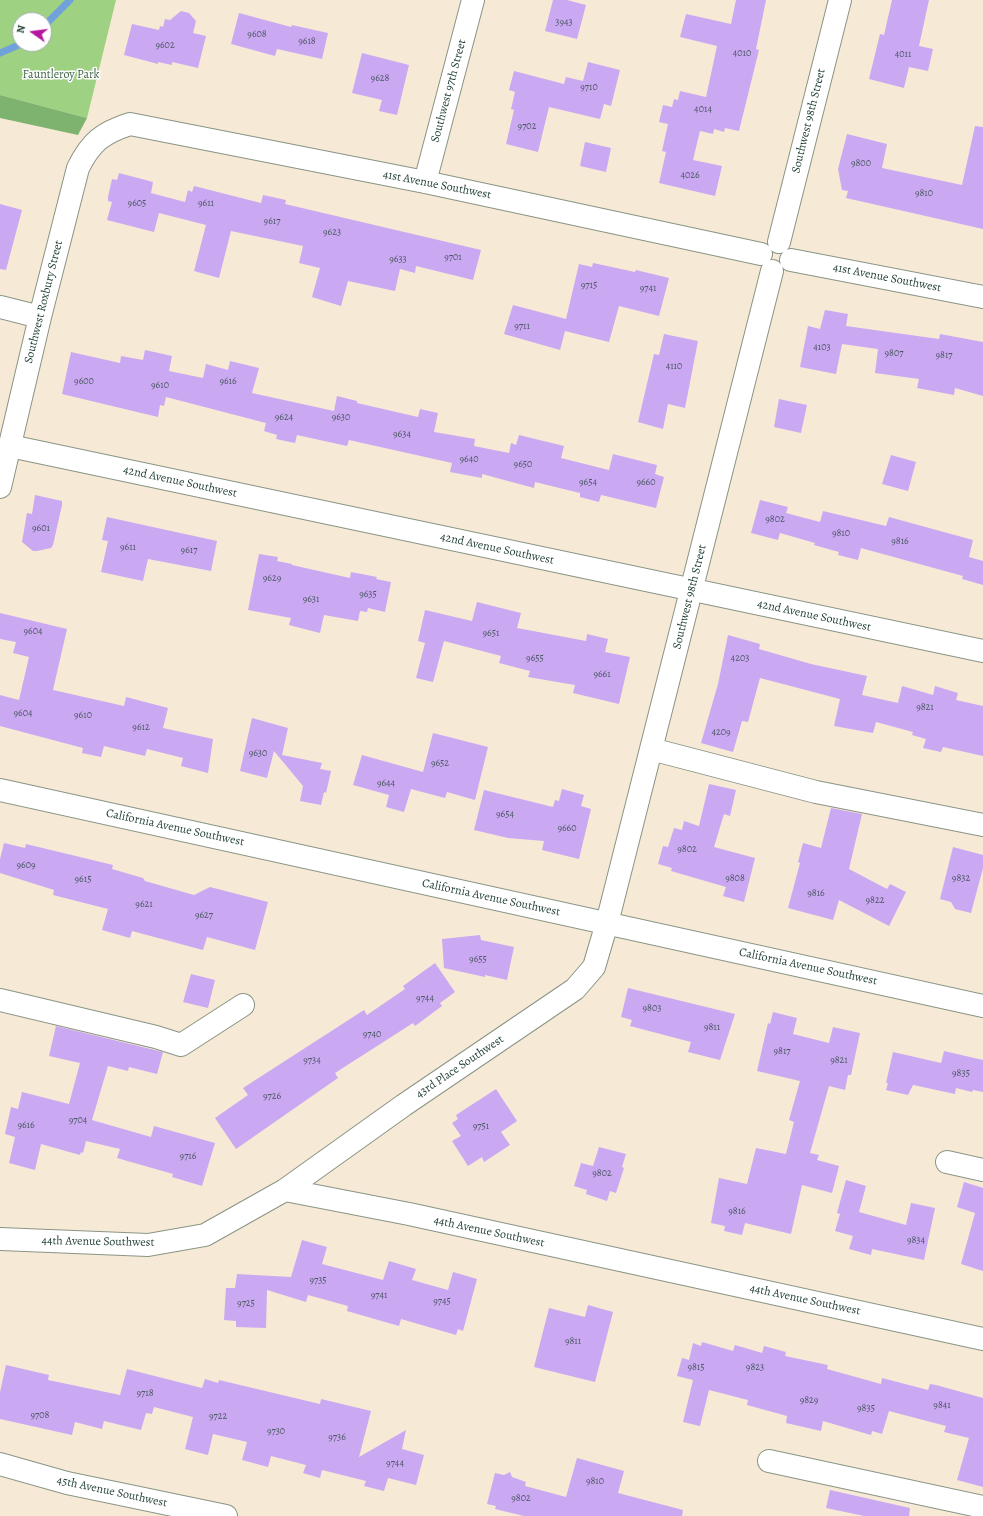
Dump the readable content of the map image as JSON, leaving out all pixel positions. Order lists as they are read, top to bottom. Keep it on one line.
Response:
{"streets":{"street":["Southwest 97th Street","Southwest 98th Street","41st Avenue Southwest","Southwest Roxbury Street","42nd Avenue Southwest","California Avenue Southwest","43rd Place Southwest","44th Avenue Southwest","45th Avenue Southwest"]},"crossings":[["Southwest 97th Street","41st Avenue Southwest"],["Southwest 98th Street","41st Avenue Southwest"],["Southwest 98th Street","42nd Avenue Southwest"],["Southwest 98th Street","California Avenue Southwest"],["Southwest 98th Street","43rd Place Southwest"],["41st Avenue Southwest","Southwest Roxbury Street"],["Southwest Roxbury Street","42nd Avenue Southwest"],["California Avenue Southwest","43rd Place Southwest"],["43rd Place Southwest","44th Avenue Southwest"]],"parks":["Fauntleroy Park"],"house_numbers":["3943","9608","9618","9602","4010","4011","9628","9710","4014","9702","9800","4026","9810","9605","9611","9617","9623","9701","9633","9715","9741","9711","4103","9807","9817","4110","9600","9616","9610","9624","9630","9634","9640","9650","9654","9660","9802","9601","9810","9816","9611","9617","9629","9635","9631","9604","9651","9655","4203","9661","9821","9604","9610","9612","4209","9630","9652","9644","9654","9660","9802","9609","9808","9832","9615","9816","9822","9621","9627","9655","9744","9803","9811","9740","9817","9734","9821","9835","9726","9704","9616","9751","9716","9802","9816","9834","9735","9741","9745","9725","9811","9815","9823","9718","9829","9841","9835","9708","9722","9730","9736","9744","9810","9802"],"north":"left"}
